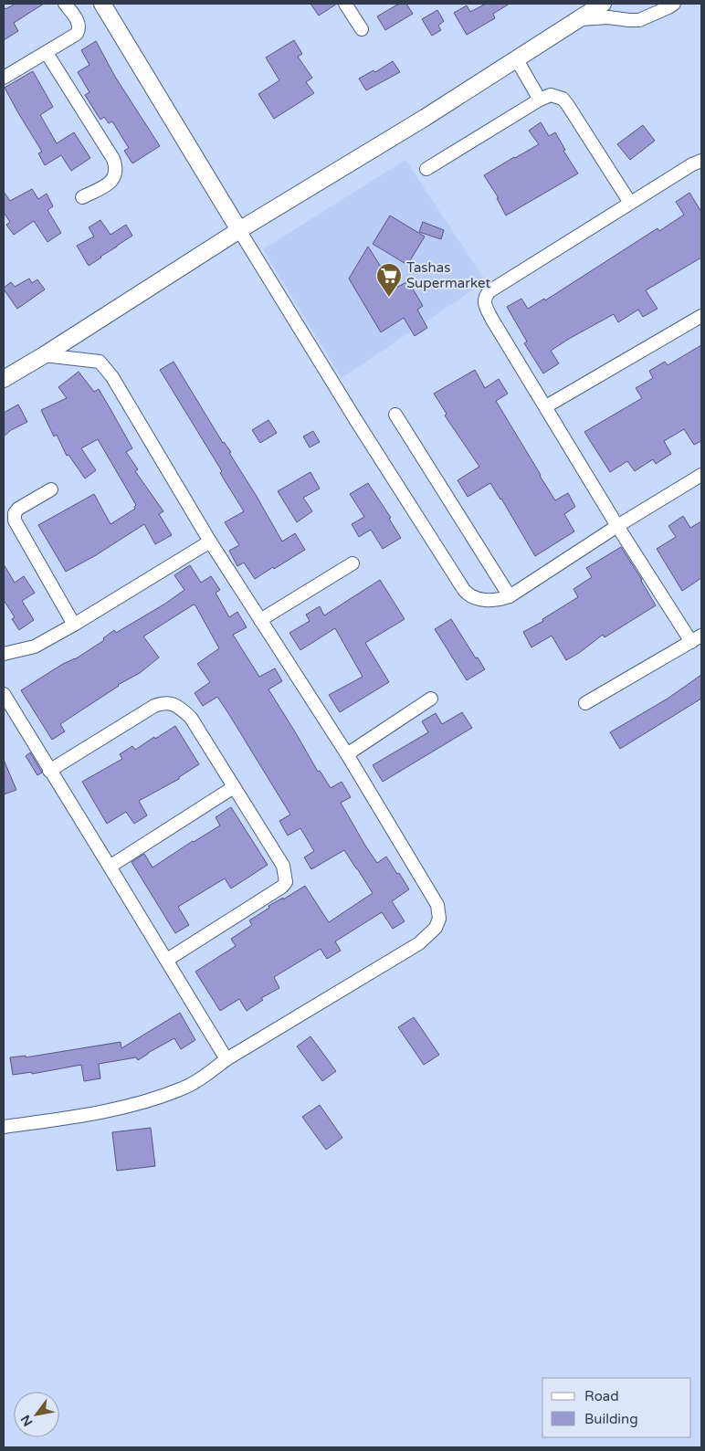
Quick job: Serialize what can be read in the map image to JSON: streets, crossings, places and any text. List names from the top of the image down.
{
  "places": {
    "supermarket": ["Tashas Supermarket"]
  },
  "legend": ["Road", "Building"],
  "north": "bottom left"
}
